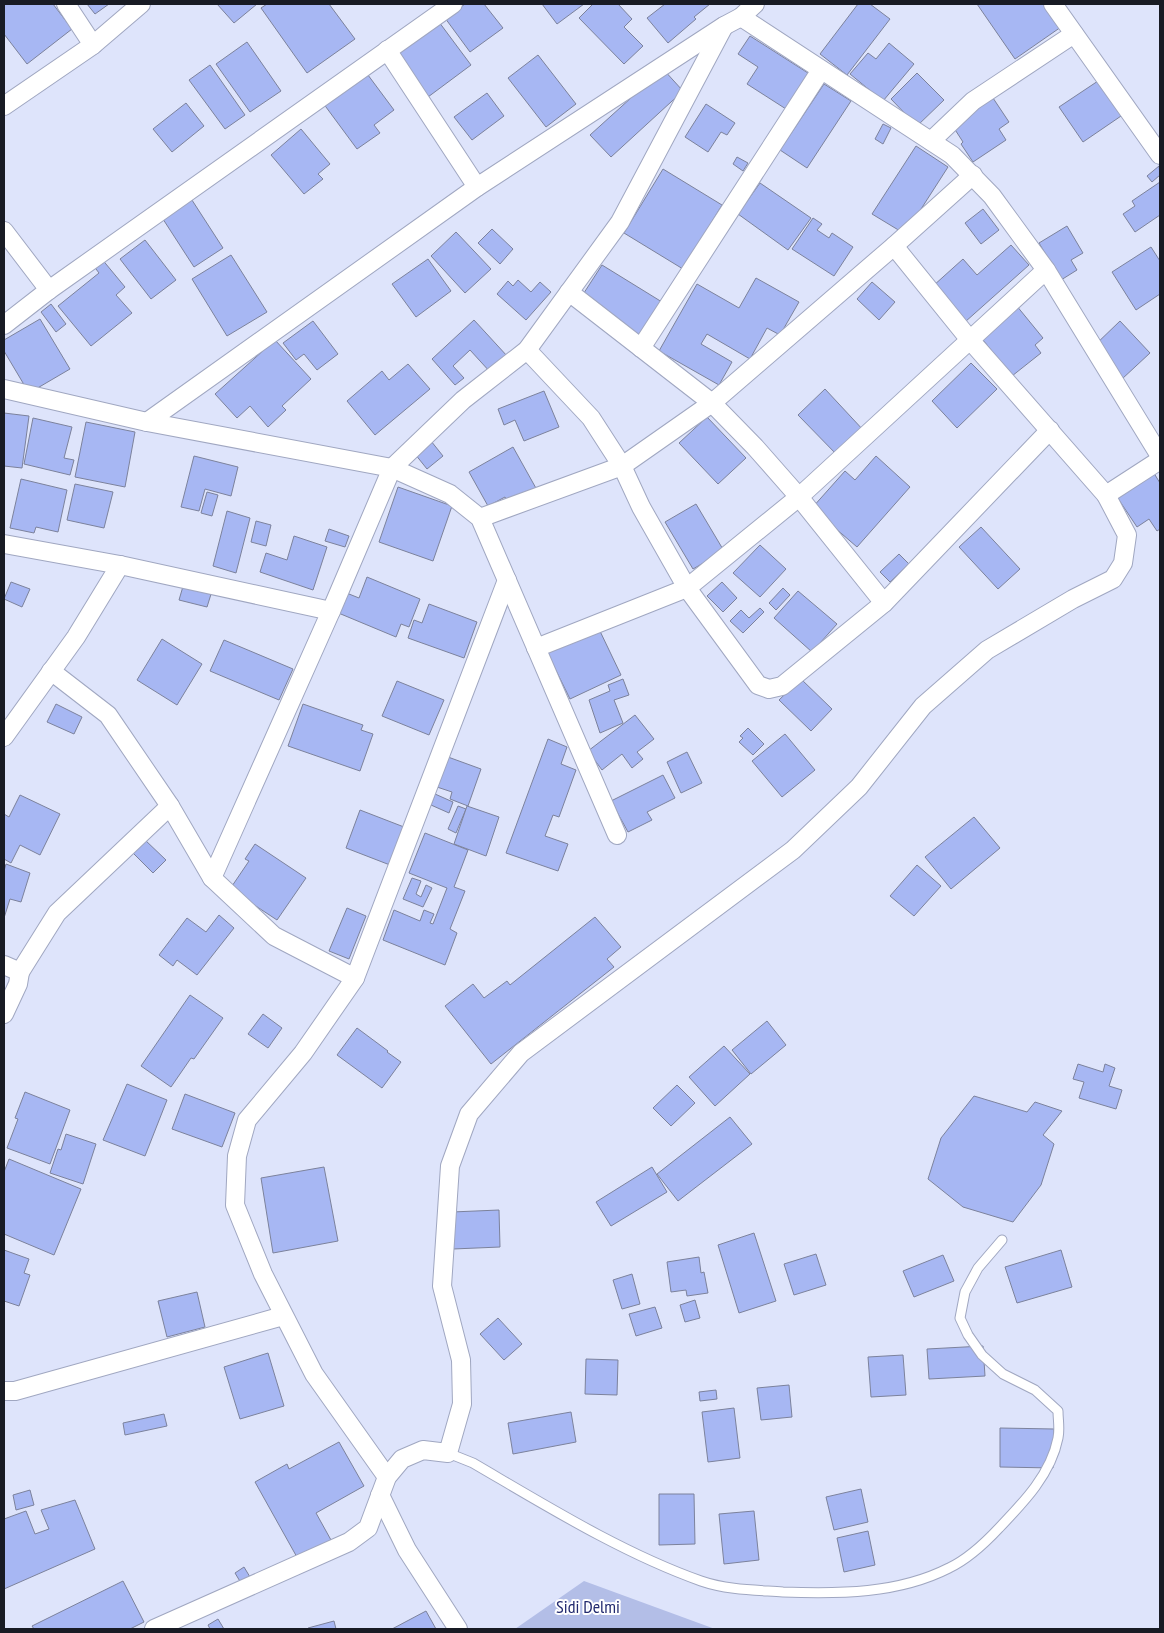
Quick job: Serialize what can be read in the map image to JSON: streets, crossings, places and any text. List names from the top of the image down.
{
  "parks": ["Sidi Delmi"]
}
